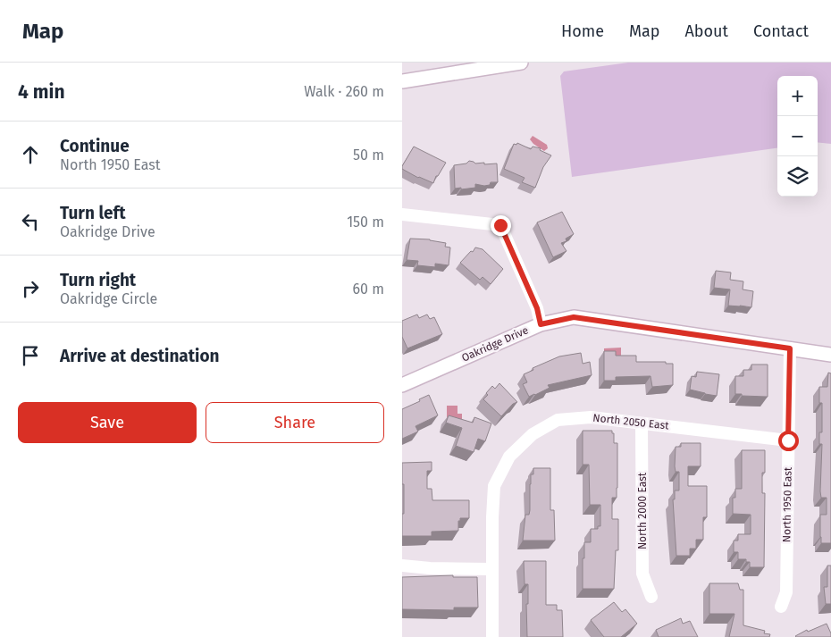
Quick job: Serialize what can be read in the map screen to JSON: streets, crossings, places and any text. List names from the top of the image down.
{
  "streets": {
    "street": [
      "Oakridge Drive",
      "North 2050 East",
      "North 1950 East",
      "North 2000 East"
    ]
  },
  "crossings": [
    ["Oakridge Drive", "North 1950 East"],
    ["North 2050 East", "North 1950 East"],
    ["North 2050 East", "North 2000 East"]
  ],
  "page": {
    "header": "Map",
    "nav": [
      "Home",
      "Map",
      "About",
      "Contact"
    ],
    "heading": ["4 min", "Walk · 260 m"],
    "map_buttons": ["+", "−"],
    "list": [
      ["Continue", "North 1950 East", "50 m"],
      ["Turn left", "Oakridge Drive", "150 m"],
      ["Turn right", "Oakridge Circle", "60 m"],
      "Arrive at destination"
    ],
    "buttons": ["Save", "Share"]
  }
}
